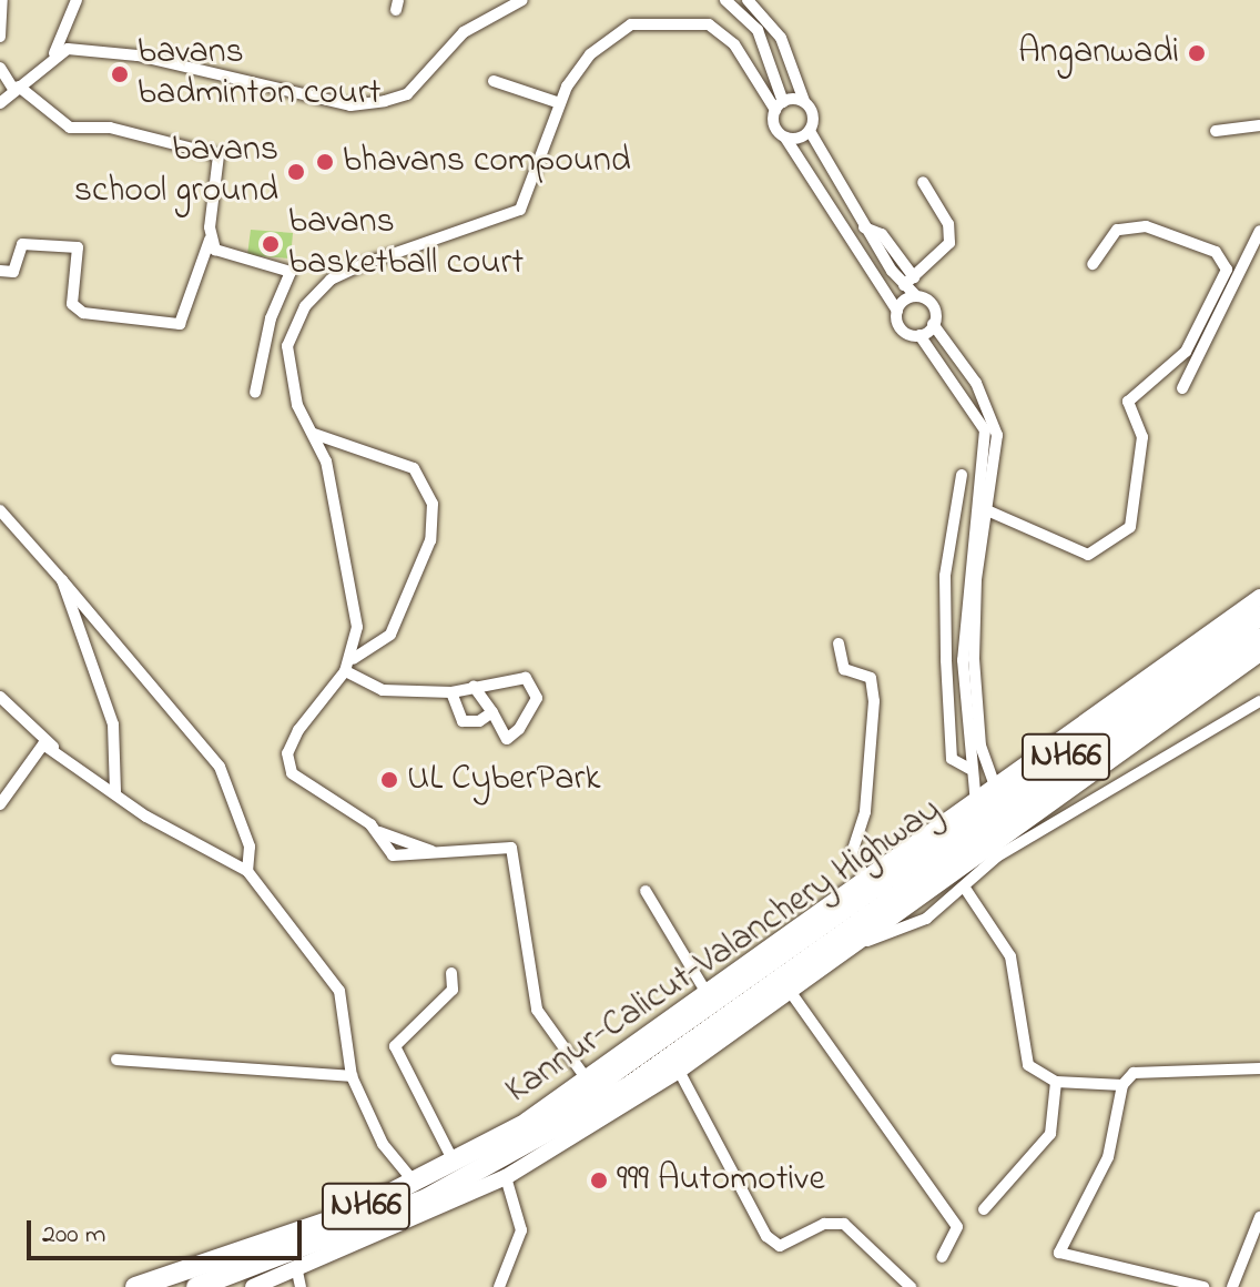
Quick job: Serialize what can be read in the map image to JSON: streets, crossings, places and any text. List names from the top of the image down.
{
  "streets": {
    "highway": ["NH66", "Kannur-Calicut-Valanchery Highway"]
  },
  "crossings": [
    ["NH66", "Kannur-Calicut-Valanchery Highway"]
  ],
  "places": [
    "Anganwadi",
    "bavans badminton court",
    "bhavans compound",
    "bavans school ground",
    "bavans basketball court",
    "UL CyberPark",
    "999 Automotive"
  ],
  "scale_bar": "200 m"
}
